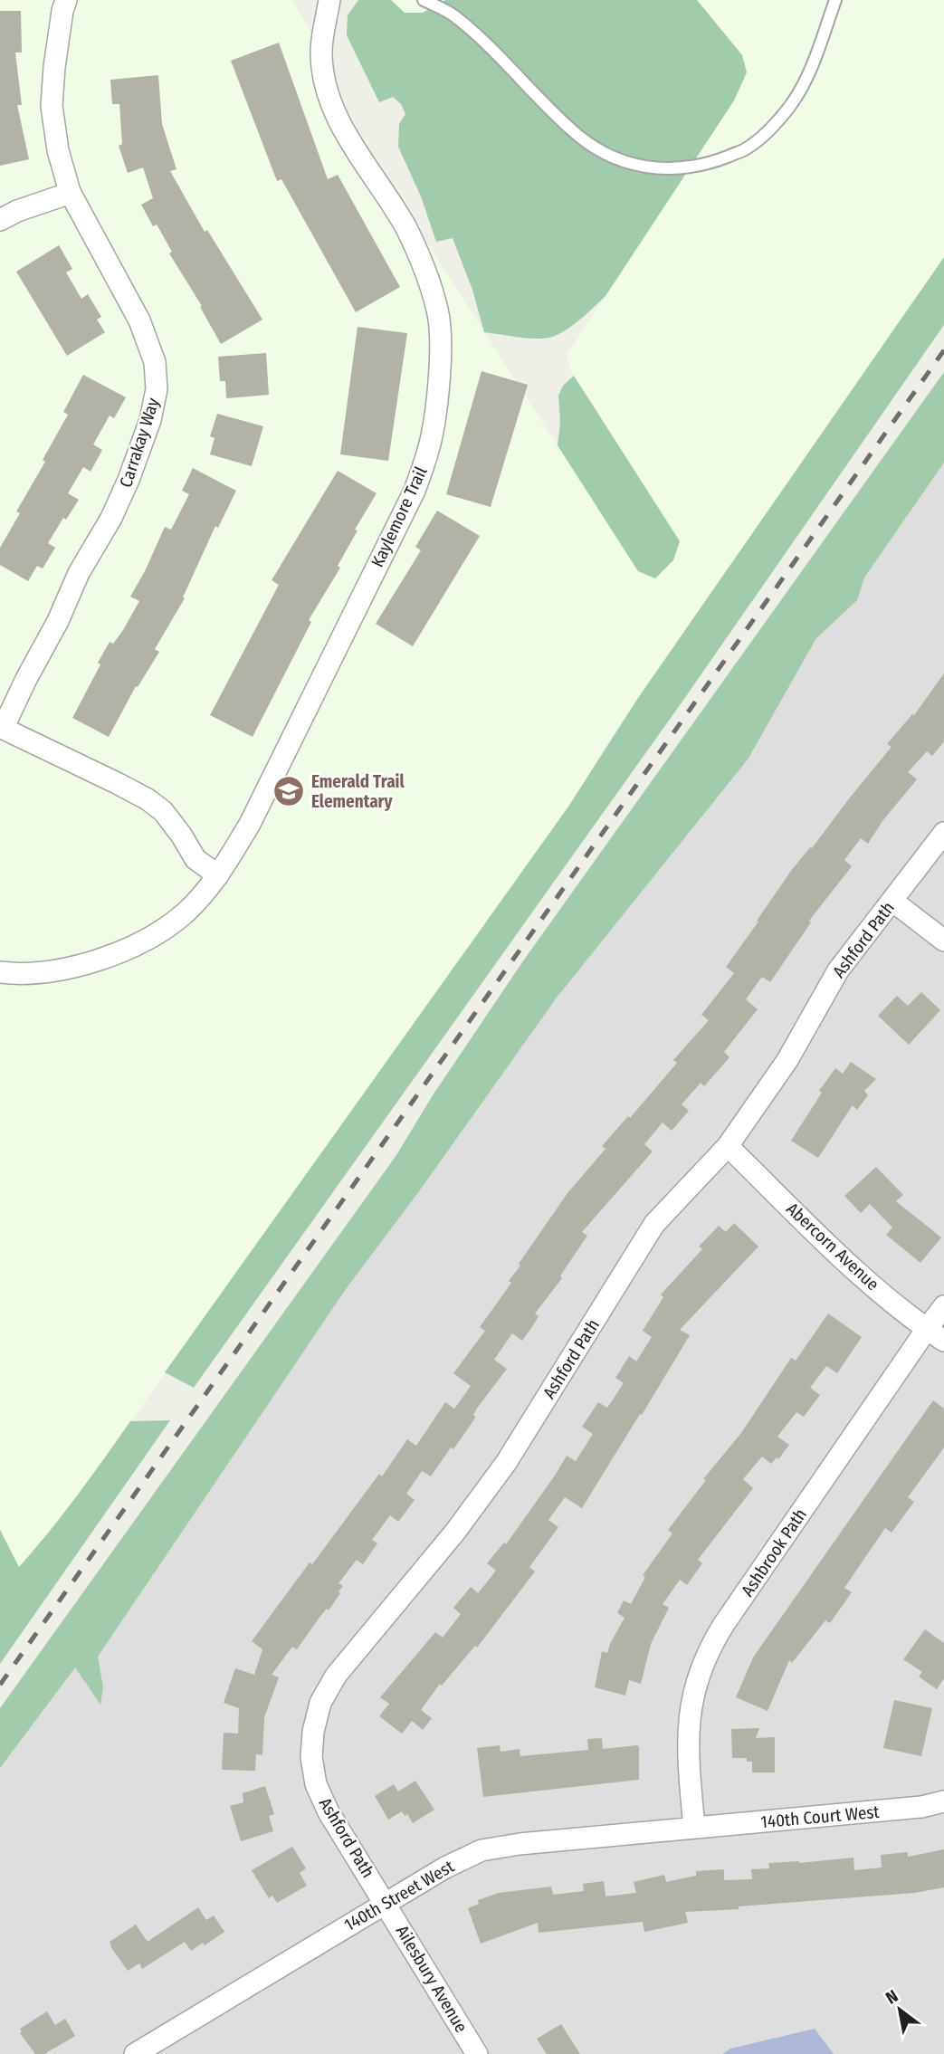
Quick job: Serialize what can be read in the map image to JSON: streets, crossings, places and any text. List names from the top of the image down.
{
  "streets": {
    "street": [
      "Carrakay Way",
      "Kaylemore Trail",
      "Ashford Path",
      "Abercorn Avenue",
      "Ashbrook Path",
      "140th Court West",
      "140th Street West",
      "Ailesbury Avenue"
    ]
  },
  "crossings": [
    ["Ashford Path", "Abercorn Avenue"],
    ["Ashford Path", "140th Street West"],
    ["Ashford Path", "Ailesbury Avenue"],
    ["Abercorn Avenue", "Ashbrook Path"],
    ["Ashbrook Path", "140th Court West"],
    ["Ashbrook Path", "140th Street West"],
    ["140th Court West", "140th Street West"],
    ["140th Street West", "Ailesbury Avenue"]
  ],
  "places": {
    "school or university": ["Emerald Trail Elementary"]
  },
  "north": "top left"
}
